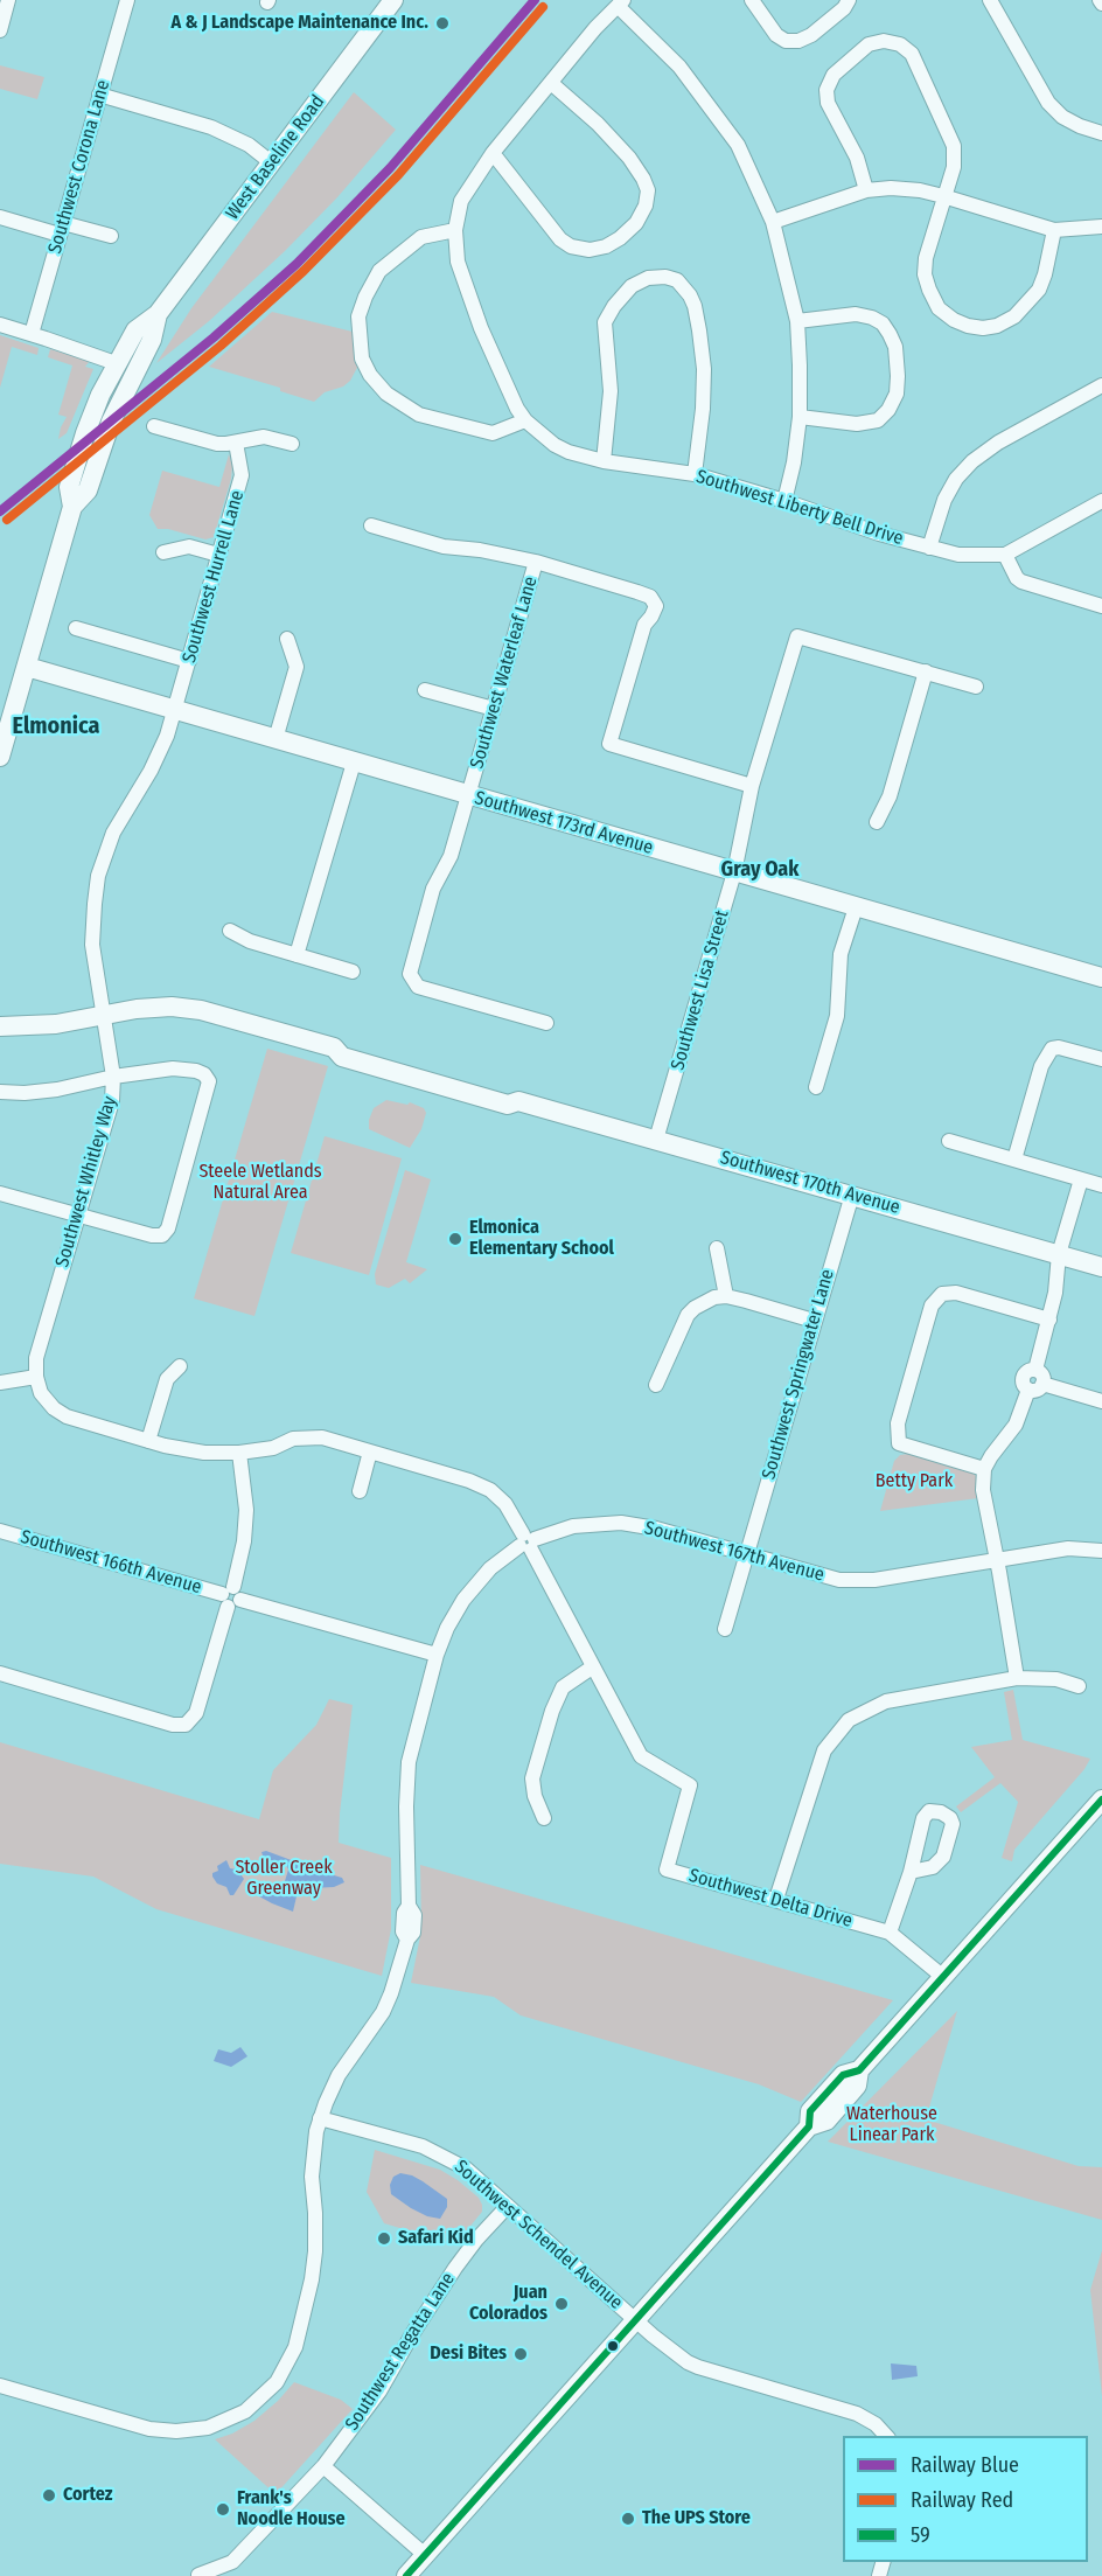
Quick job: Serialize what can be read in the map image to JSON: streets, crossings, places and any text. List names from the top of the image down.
{
  "streets": {
    "main road": ["West Baseline Road", "Southwest 173rd Avenue", "Southwest 170th Avenue"],
    "street": [
      "Southwest Corona Lane",
      "Southwest Liberty Bell Drive",
      "Southwest Hurrell Lane",
      "Southwest Waterleaf Lane",
      "Southwest Lisa Street",
      "Southwest Whitley Way",
      "Southwest Springwater Lane",
      "Southwest 167th Avenue",
      "Southwest 166th Avenue",
      "Southwest Delta Drive",
      "Southwest Schendel Avenue",
      "Southwest Regatta Lane"
    ]
  },
  "crossings": [
    ["West Baseline Road", "Southwest 173rd Avenue"],
    ["Southwest Hurrell Lane", "Southwest 173rd Avenue"],
    ["Southwest Hurrell Lane", "Southwest Whitley Way"],
    ["Southwest Waterleaf Lane", "Southwest 173rd Avenue"],
    ["Southwest 173rd Avenue", "Southwest Lisa Street"],
    ["Southwest 173rd Avenue", "Southwest Whitley Way"],
    ["Southwest Lisa Street", "Southwest 170th Avenue"],
    ["Southwest Whitley Way", "Southwest 170th Avenue"],
    ["Southwest 170th Avenue", "Southwest Springwater Lane"],
    ["Southwest Springwater Lane", "Southwest 167th Avenue"],
    ["Southwest 167th Avenue", "Southwest Delta Drive"],
    ["Southwest Schendel Avenue", "Southwest Regatta Lane"]
  ],
  "districts": ["Elmonica", "Gray Oak"],
  "parks": [
    "Steele Wetlands Natural Area",
    "Betty Park",
    "Stoller Creek Greenway",
    "Waterhouse Linear Park"
  ],
  "places": [
    "A & J Landscape Maintenance Inc.",
    "Elmonica Elementary School",
    "Safari Kid",
    "Juan Colorados",
    "Desi Bites",
    "Cortez",
    "Frank's Noodle House",
    "The UPS Store"
  ],
  "lines": ["rail line Blue", "rail line Red", "transit line 59"],
  "legend": ["Railway Blue", "Railway Red", "59"]
}
